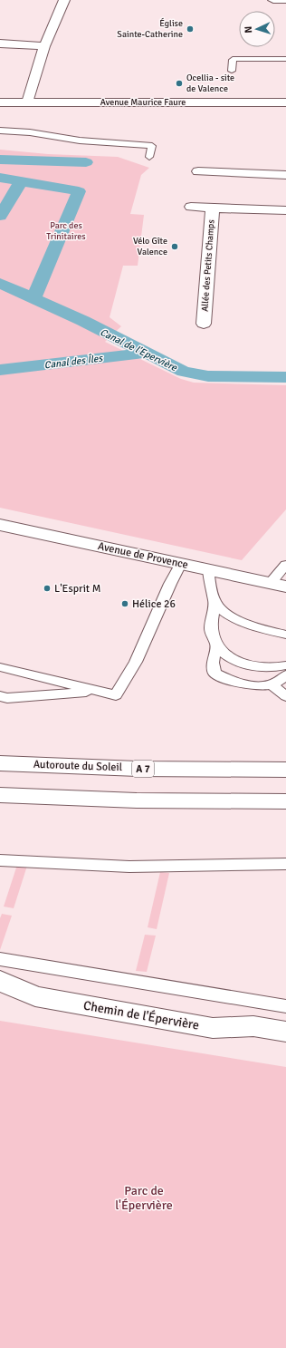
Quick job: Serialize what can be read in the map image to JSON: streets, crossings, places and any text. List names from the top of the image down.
{
  "streets": {
    "main road": [
      "Avenue Maurice Faure",
      "Allée des Petits Champs",
      "Avenue de Provence",
      "Autoroute du Soleil",
      "A 7",
      "Chemin de l'Épervière"
    ]
  },
  "water": ["Canal de l'Epervière", "Canal des Îles"],
  "parks": ["Parc des Trinitaires", "Parc de l'Épervière"],
  "places": [
    "Église Sainte-Catherine",
    "Ocellia - site de Valence",
    "Vélo Gîte Valence",
    "L'Esprit M",
    "Hélice 26"
  ],
  "north": "left"
}
